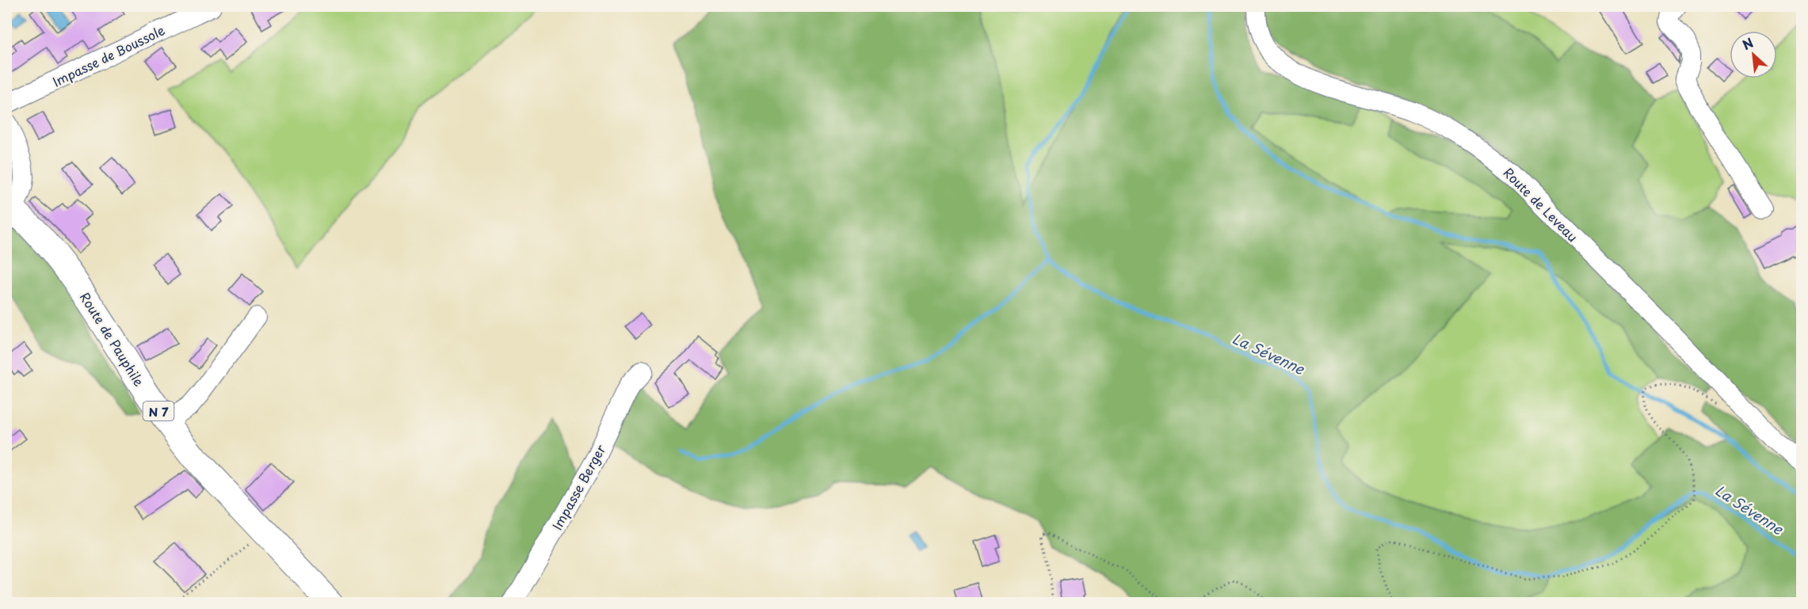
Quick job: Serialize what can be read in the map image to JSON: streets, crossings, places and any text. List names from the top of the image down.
{
  "streets": {
    "main road": ["Route de Pauphile", "N 7"],
    "street": ["Impasse de Boussole", "Route de Leveau", "Impasse Berger"]
  },
  "water": ["La Sévenne"],
  "north": "top left"
}
